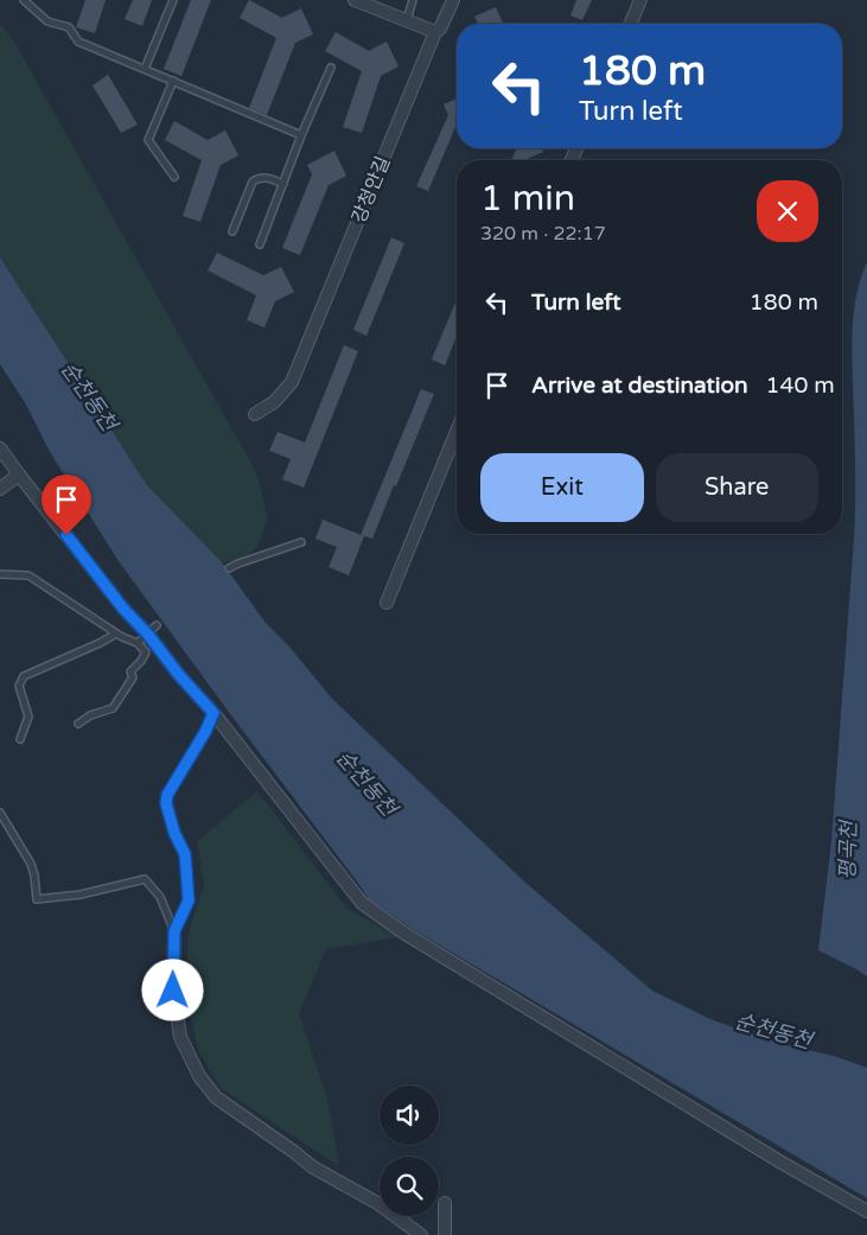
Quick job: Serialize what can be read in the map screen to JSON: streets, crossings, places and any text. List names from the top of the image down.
{
  "streets": {
    "street": ["강청안길"]
  },
  "water": ["순천동천", "평곡천"],
  "page": {
    "turn": ["180 m", "Turn left"],
    "heading": ["1 min", "320 m · 22:17"],
    "list": [
      {
        "name": "Turn left",
        "value": "180 m"
      },
      {
        "name": "Arrive at destination",
        "value": "140 m"
      }
    ],
    "buttons": ["Exit", "Share"]
  }
}
